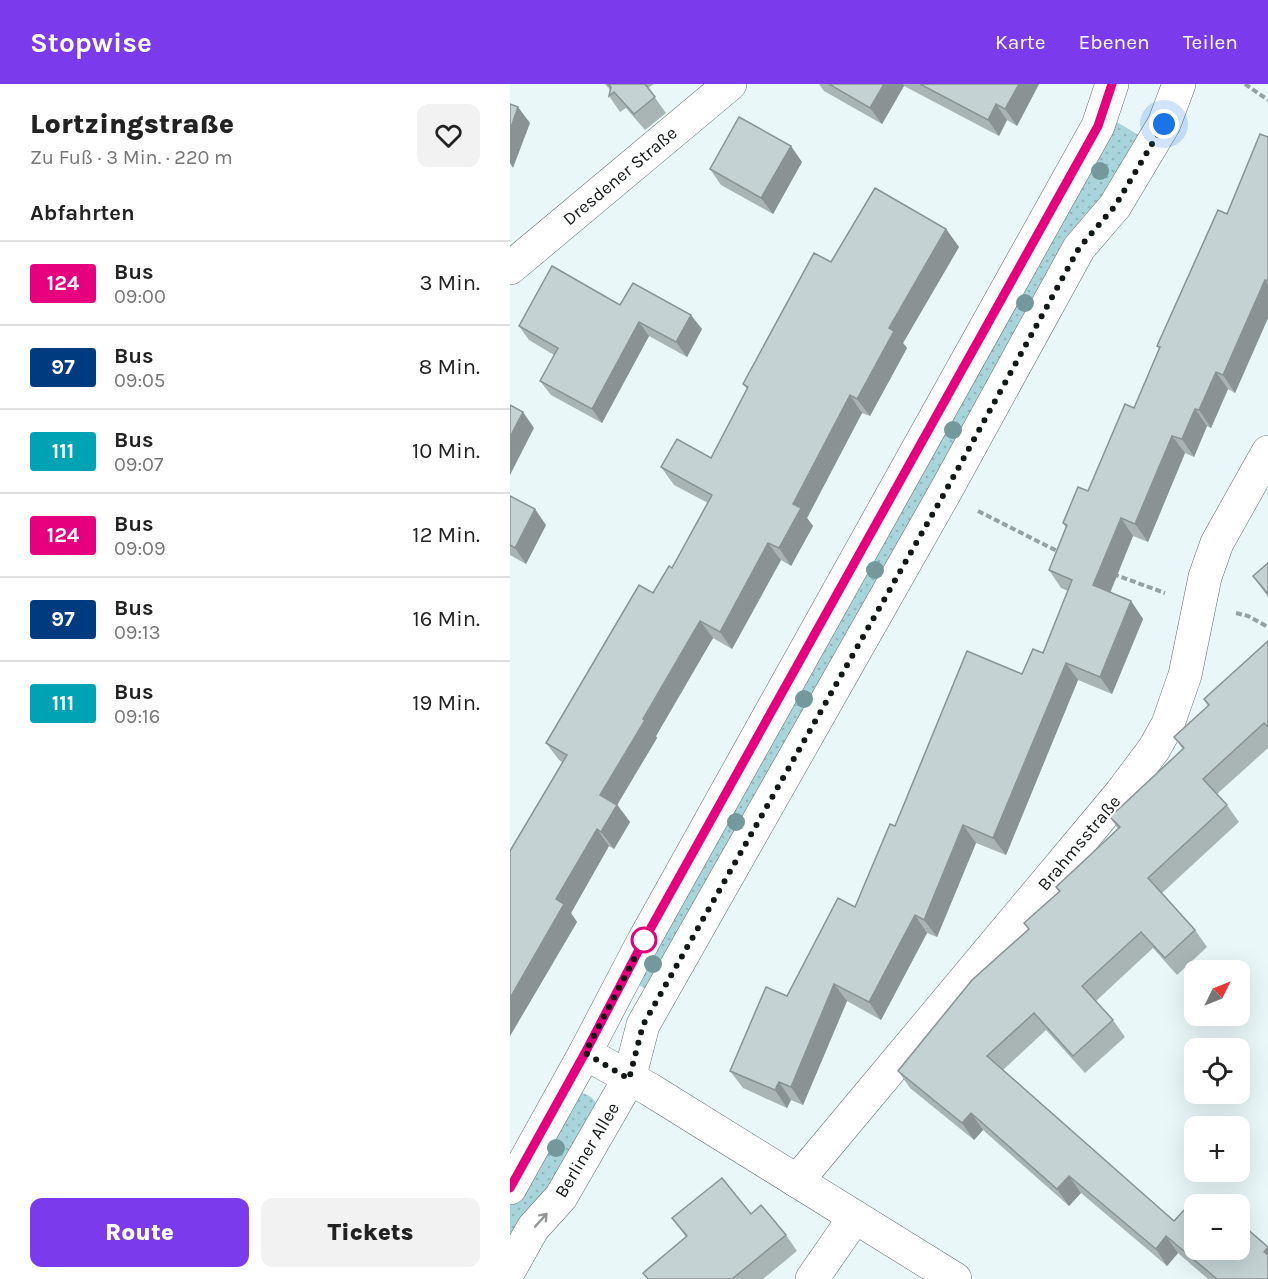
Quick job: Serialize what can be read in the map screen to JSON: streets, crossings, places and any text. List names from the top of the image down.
{
  "streets": {
    "street": ["Dresdener Straße", "Brahmsstraße", "Berliner Allee"]
  },
  "lines": ["bus line 124"],
  "north": "top right",
  "page": {
    "header": "Stopwise",
    "nav": ["Karte", "Ebenen", "Teilen"],
    "heading": [
      ["Lortzingstraße", "Zu Fuß · 3 Min. · 220 m"],
      "Abfahrten"
    ],
    "list": [
      {
        "mark": "124",
        "name": "Bus",
        "note": "09:00",
        "value": "3 Min."
      },
      {
        "mark": "97",
        "name": "Bus",
        "note": "09:05",
        "value": "8 Min."
      },
      {
        "mark": "111",
        "name": "Bus",
        "note": "09:07",
        "value": "10 Min."
      },
      {
        "mark": "124",
        "name": "Bus",
        "note": "09:09",
        "value": "12 Min."
      },
      {
        "mark": "97",
        "name": "Bus",
        "note": "09:13",
        "value": "16 Min."
      },
      {
        "mark": "111",
        "name": "Bus",
        "note": "09:16",
        "value": "19 Min."
      }
    ],
    "map_buttons": ["+", "−"],
    "buttons": ["Route", "Tickets"]
  }
}
